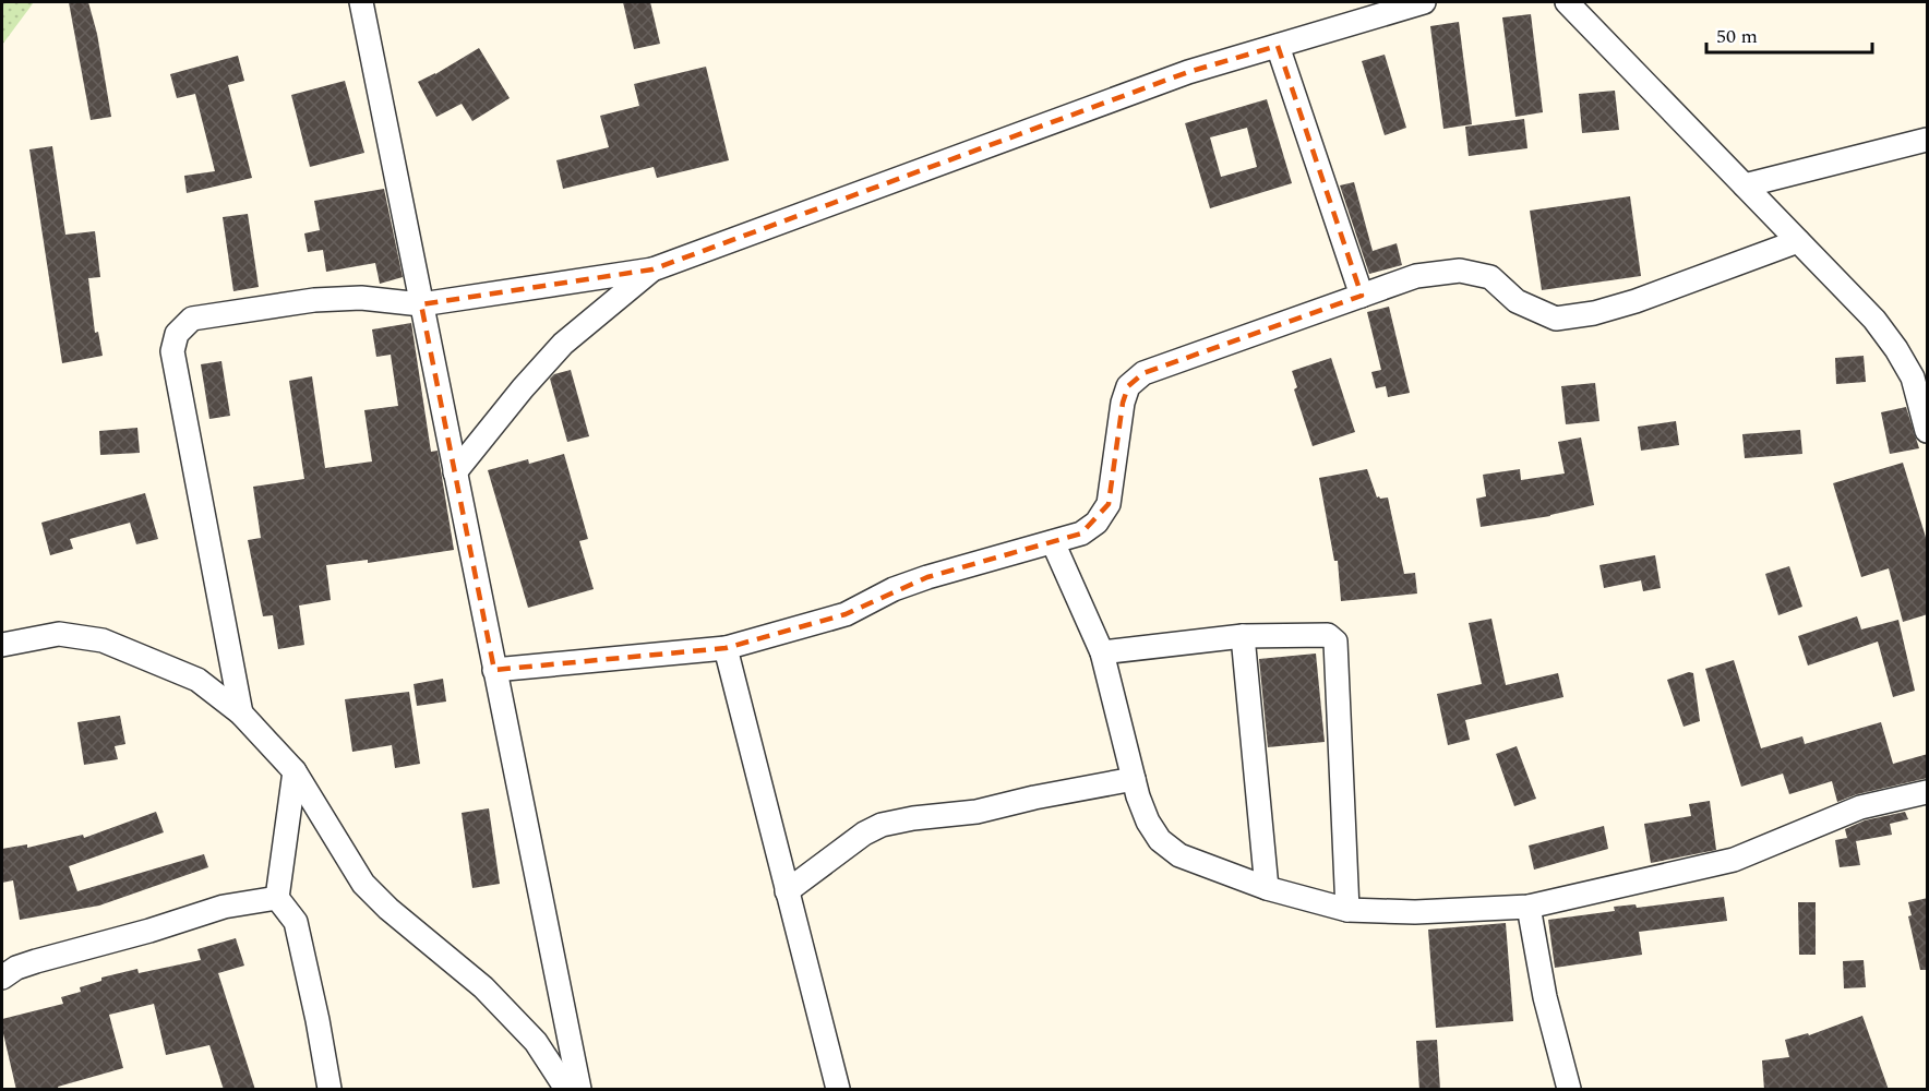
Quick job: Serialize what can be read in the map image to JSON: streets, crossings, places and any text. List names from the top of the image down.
{
  "scale_bar": "50 m"
}
